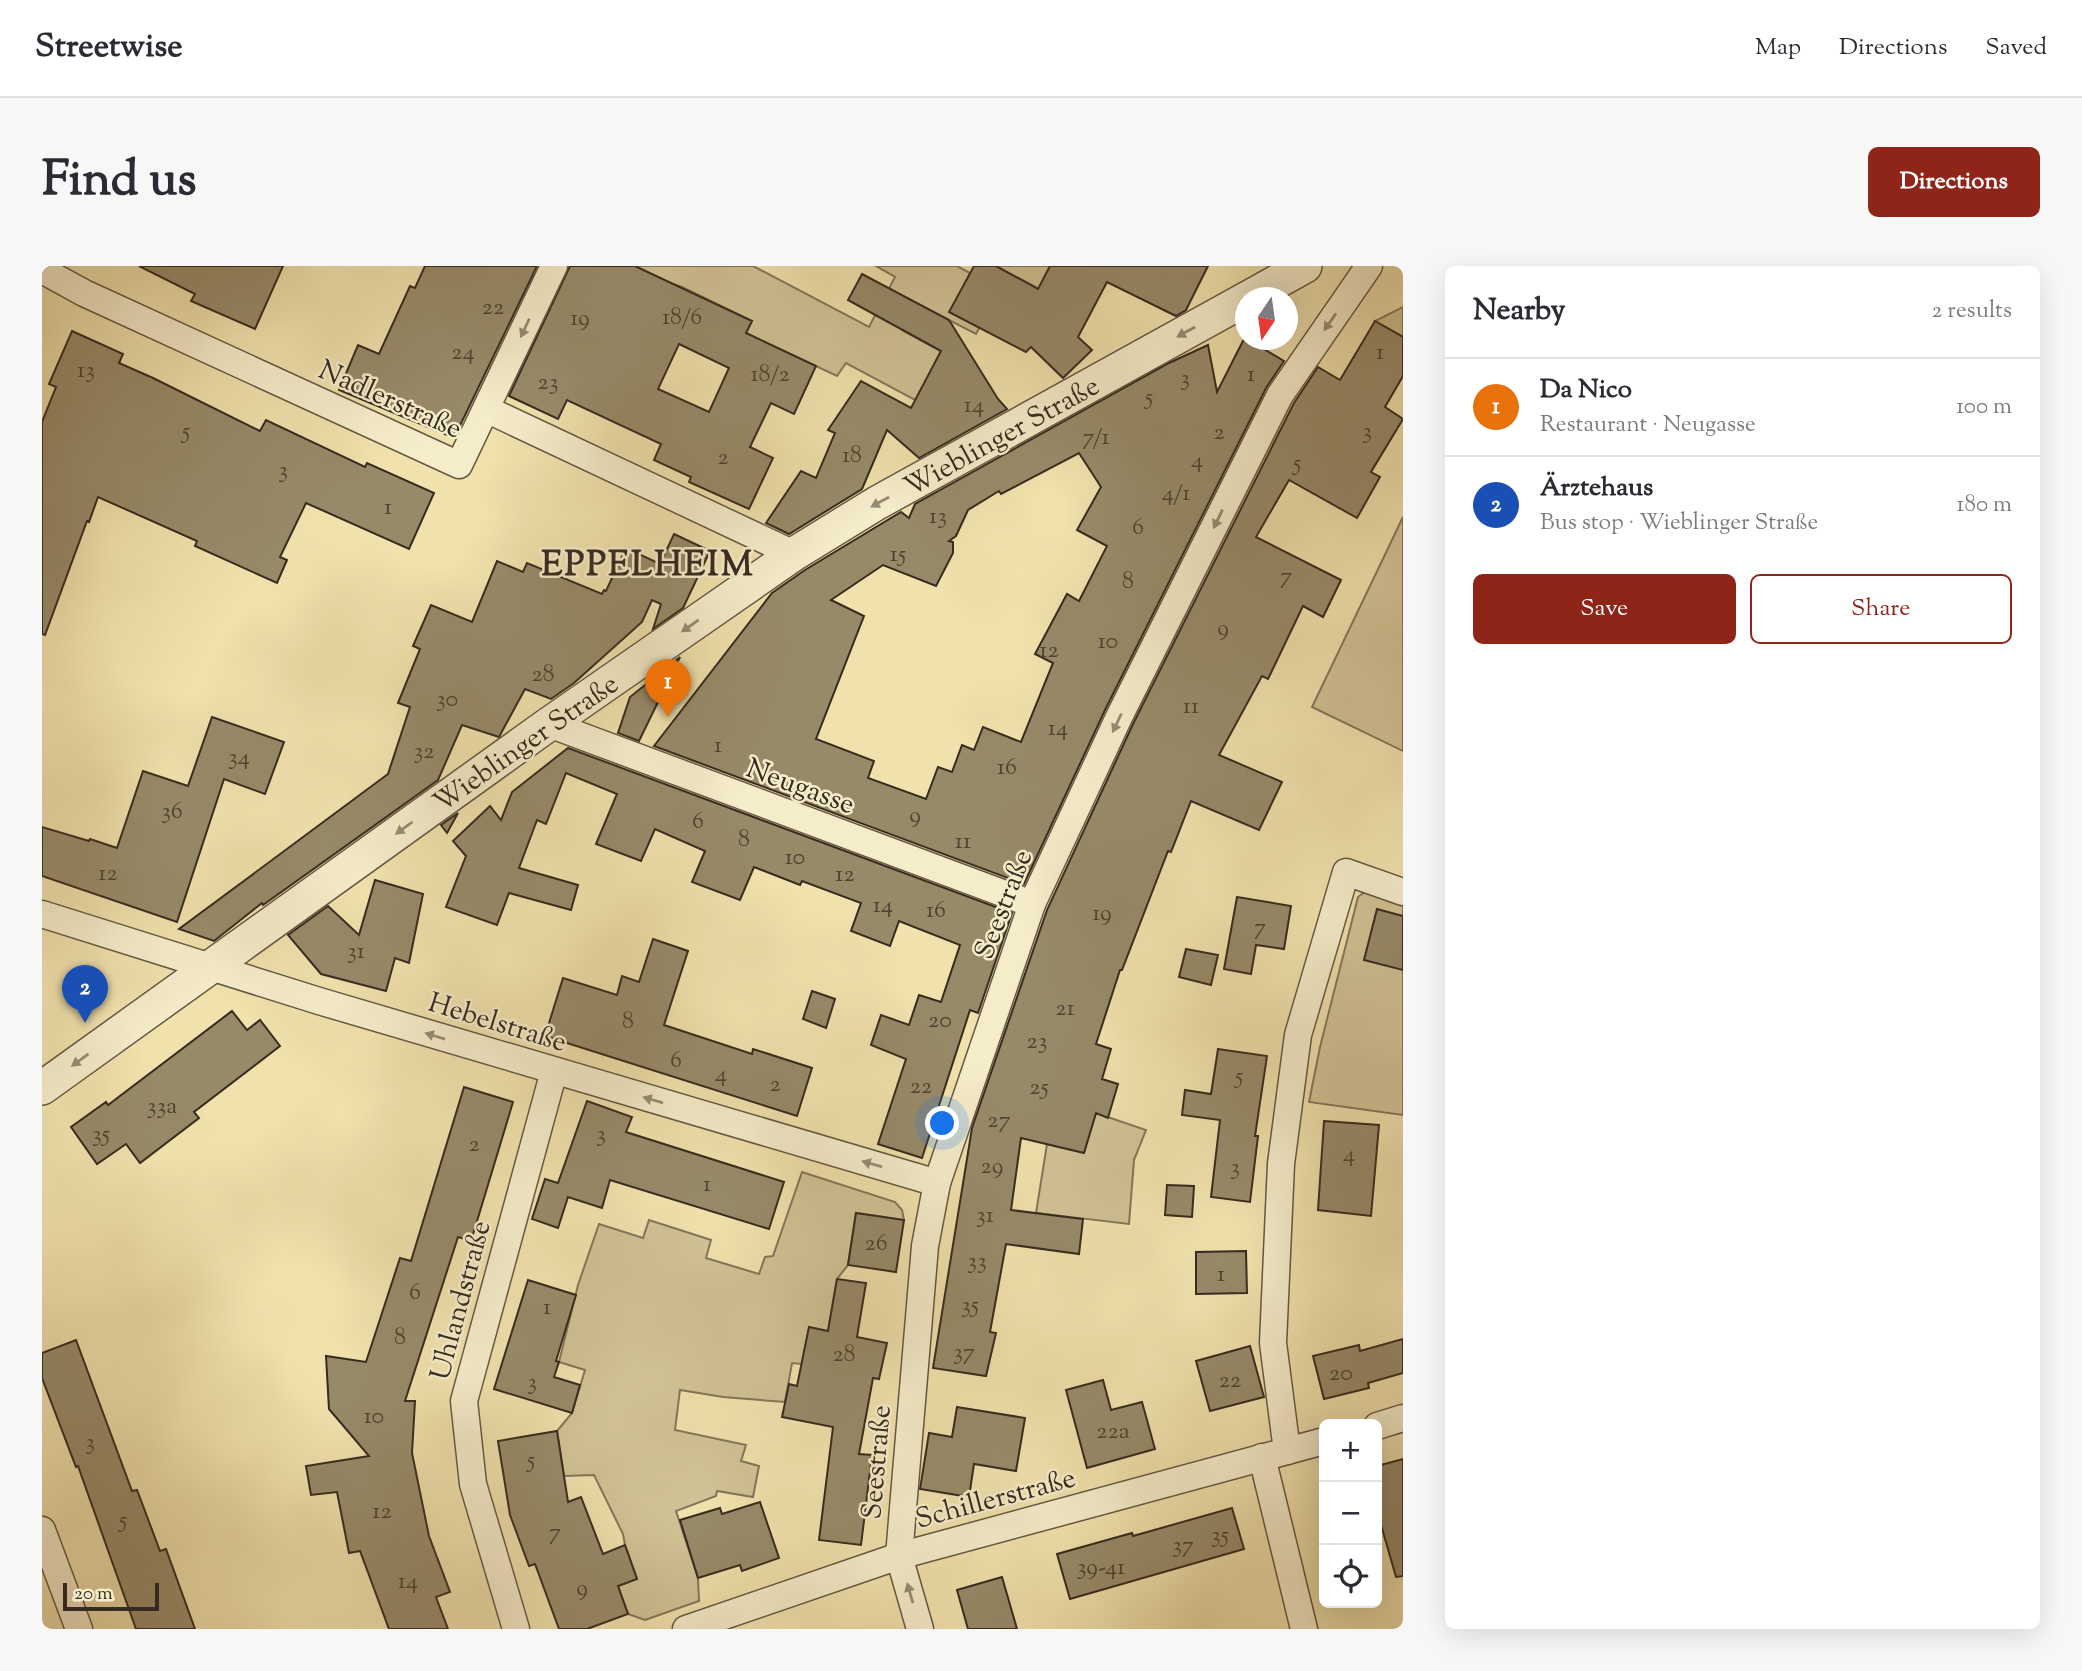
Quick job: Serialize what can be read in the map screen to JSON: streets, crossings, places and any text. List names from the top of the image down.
{
  "streets": {
    "street": [
      "Nadlerstraße",
      "Wieblinger Straße",
      "Neugasse",
      "Seestraße",
      "Hebelstraße",
      "Uhlandstraße",
      "Schillerstraße"
    ]
  },
  "crossings": [
    ["Nadlerstraße", "Wieblinger Straße"],
    ["Wieblinger Straße", "Neugasse"],
    ["Wieblinger Straße", "Hebelstraße"],
    ["Neugasse", "Seestraße"],
    ["Seestraße", "Hebelstraße"],
    ["Seestraße", "Schillerstraße"],
    ["Hebelstraße", "Uhlandstraße"]
  ],
  "one_way": ["Wieblinger Straße", "Seestraße", "Hebelstraße"],
  "districts": ["EPPELHEIM"],
  "house_numbers": [
    "22",
    "18/6",
    "19",
    "24",
    "1",
    "13",
    "18/2",
    "1",
    "3",
    "23",
    "5",
    "14",
    "5",
    "3",
    "2",
    "7/1",
    "18",
    "2",
    "4",
    "5",
    "3",
    "4/1",
    "1",
    "13",
    "6",
    "15",
    "7",
    "8",
    "9",
    "10",
    "12",
    "28",
    "30",
    "11",
    "14",
    "1",
    "32",
    "34",
    "16",
    "36",
    "9",
    "6",
    "8",
    "11",
    "10",
    "12",
    "12",
    "14",
    "16",
    "19",
    "7",
    "31",
    "21",
    "20",
    "8",
    "23",
    "6",
    "4",
    "5",
    "2",
    "22",
    "25",
    "33a",
    "27",
    "35",
    "3",
    "2",
    "4",
    "29",
    "3",
    "1",
    "31",
    "26",
    "33",
    "1",
    "6",
    "35",
    "1",
    "8",
    "37",
    "28",
    "20",
    "22",
    "3",
    "10",
    "22a",
    "3",
    "5",
    "12",
    "5",
    "7",
    "35",
    "37",
    "39-41",
    "14",
    "9"
  ],
  "scale_bar": "20 m",
  "north": "bottom",
  "page": {
    "header": "Streetwise",
    "nav": ["Map", "Directions", "Saved"],
    "title": "Find us",
    "buttons": [
      "Directions",
      ["Save", "Share"]
    ],
    "heading": ["Nearby", "2 results"],
    "list": [
      {
        "mark": "1",
        "name": "Da Nico",
        "note": "Restaurant · Neugasse",
        "value": "100 m"
      },
      {
        "mark": "2",
        "name": "Ärztehaus",
        "note": "Bus stop · Wieblinger Straße",
        "value": "180 m"
      }
    ],
    "pins": ["1", "2"],
    "map_buttons": ["+", "−"],
    "scale": "20 m"
  }
}
